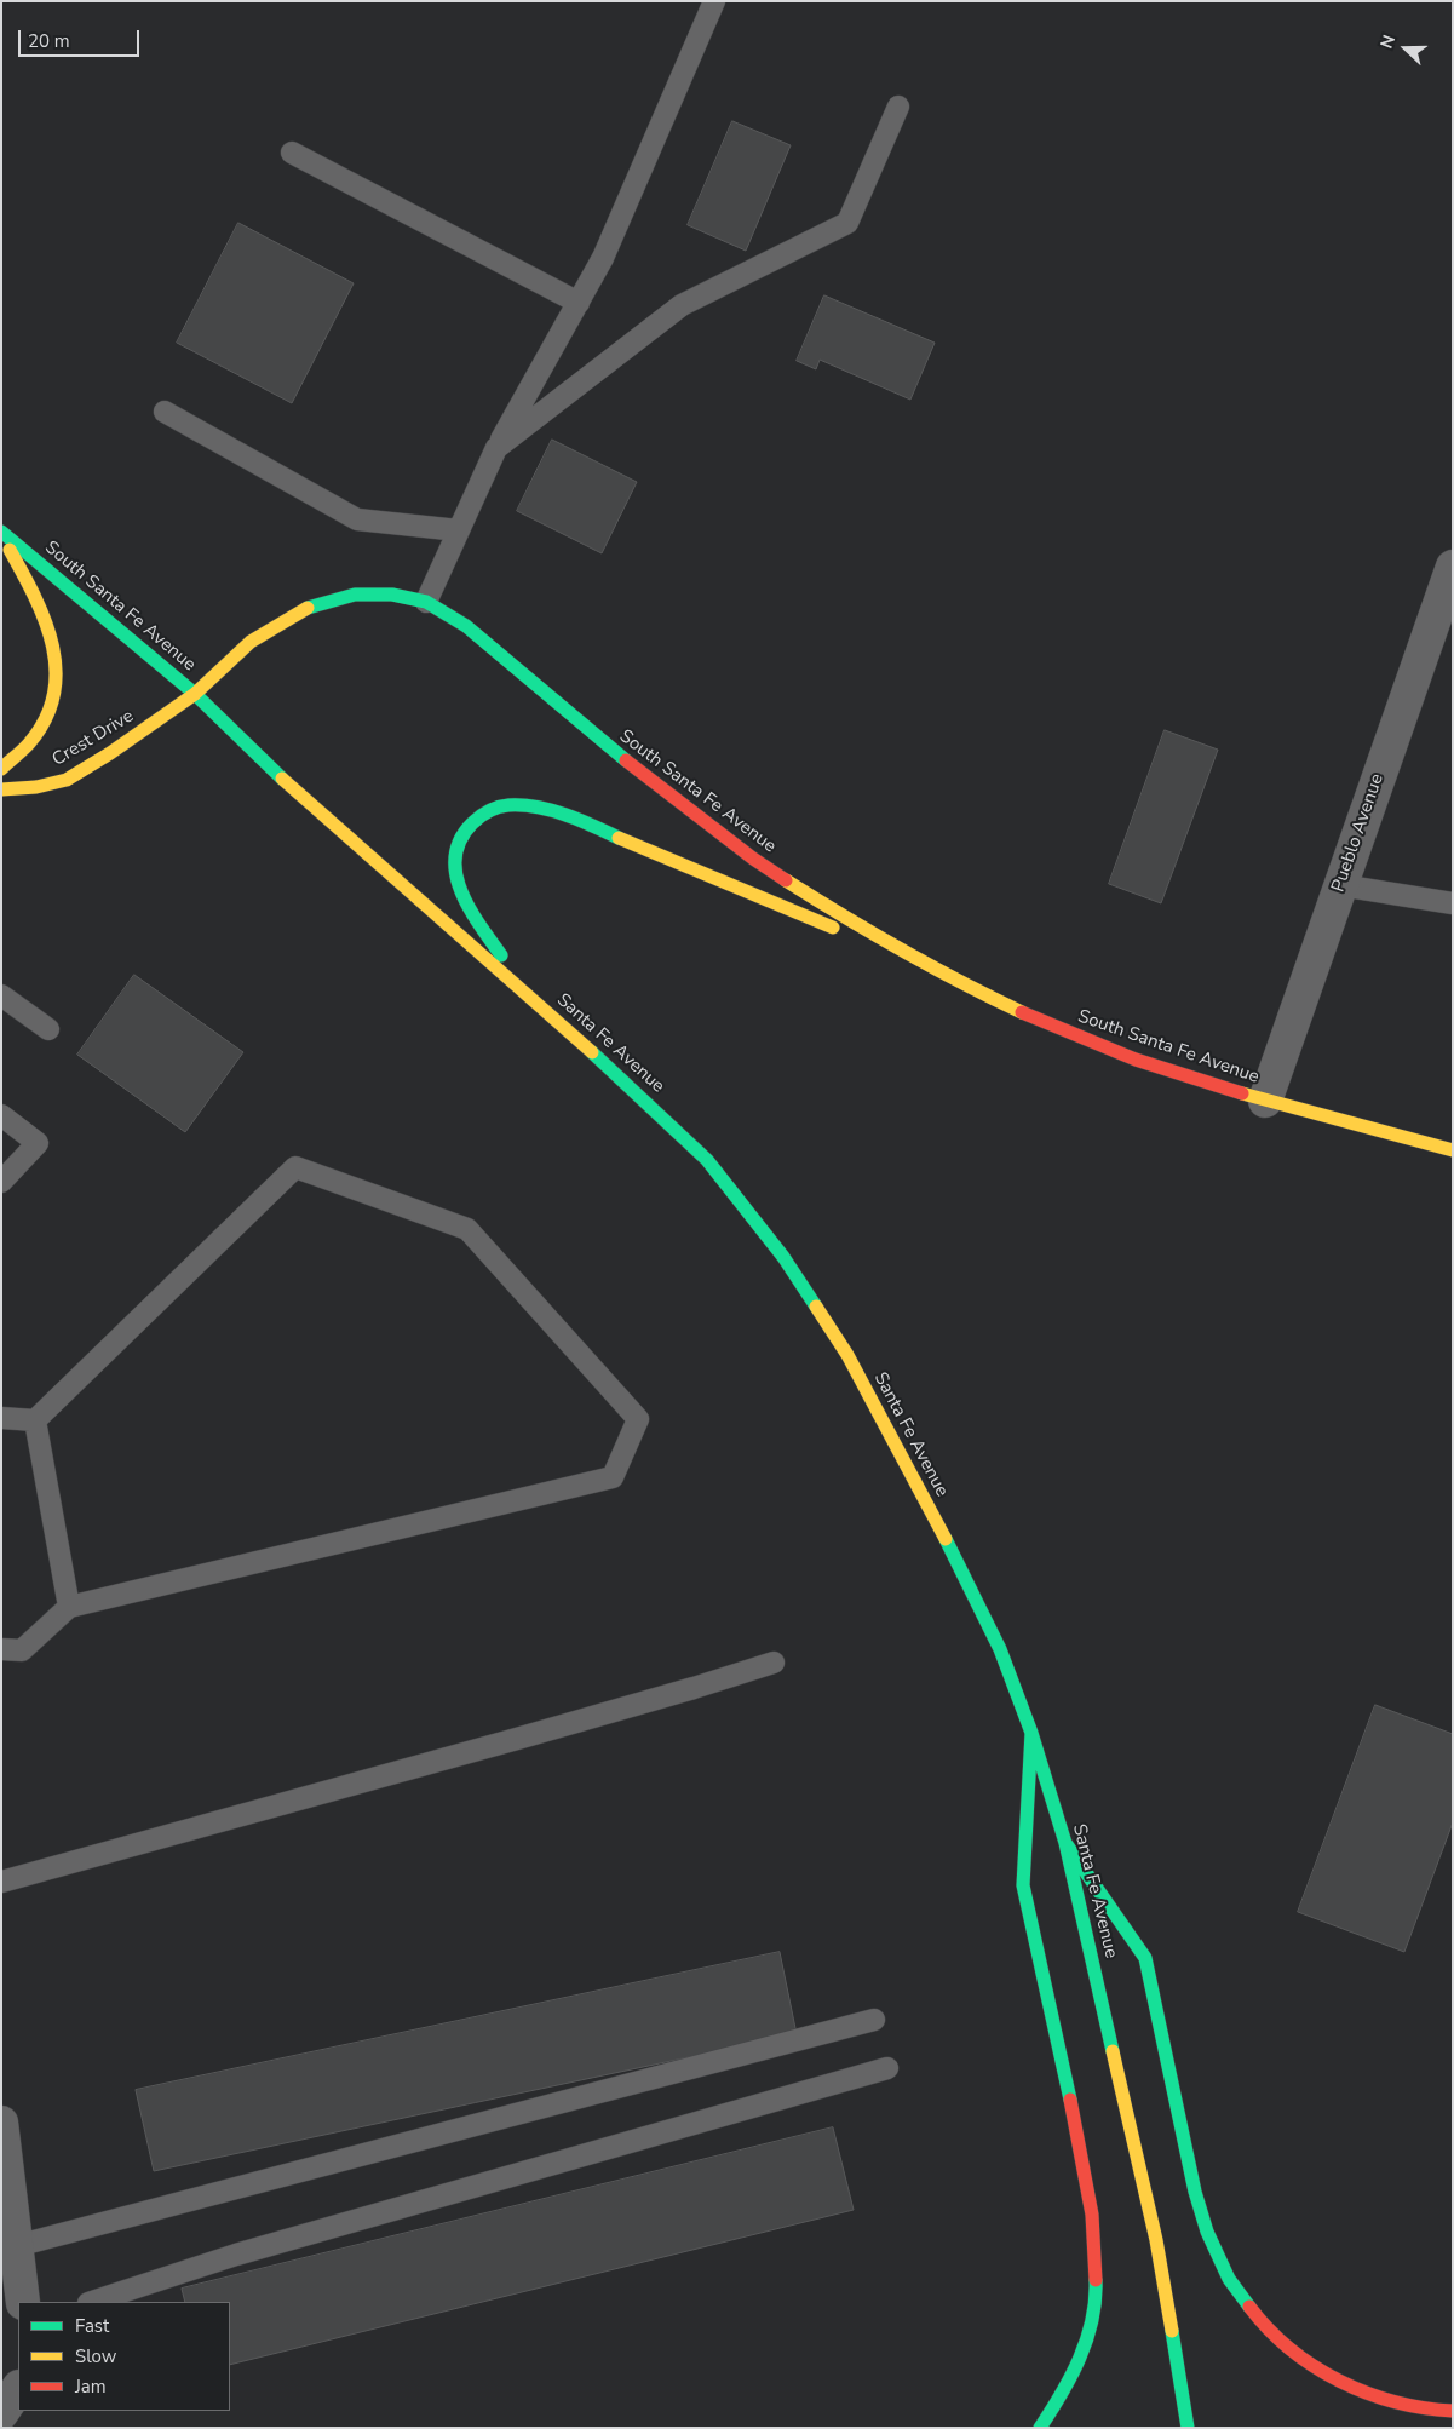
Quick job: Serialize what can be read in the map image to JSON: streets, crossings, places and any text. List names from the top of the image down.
{
  "streets": {
    "main road": ["South Santa Fe Avenue", "Crest Drive", "Santa Fe Avenue"],
    "street": ["Pueblo Avenue"]
  },
  "crossings": [
    ["South Santa Fe Avenue", "Crest Drive"],
    ["South Santa Fe Avenue", "Pueblo Avenue"],
    ["South Santa Fe Avenue", "Santa Fe Avenue"],
    ["Crest Drive", "Santa Fe Avenue"]
  ],
  "legend": ["Fast", "Slow", "Jam"],
  "scale_bar": "20 m",
  "north": "left"
}
